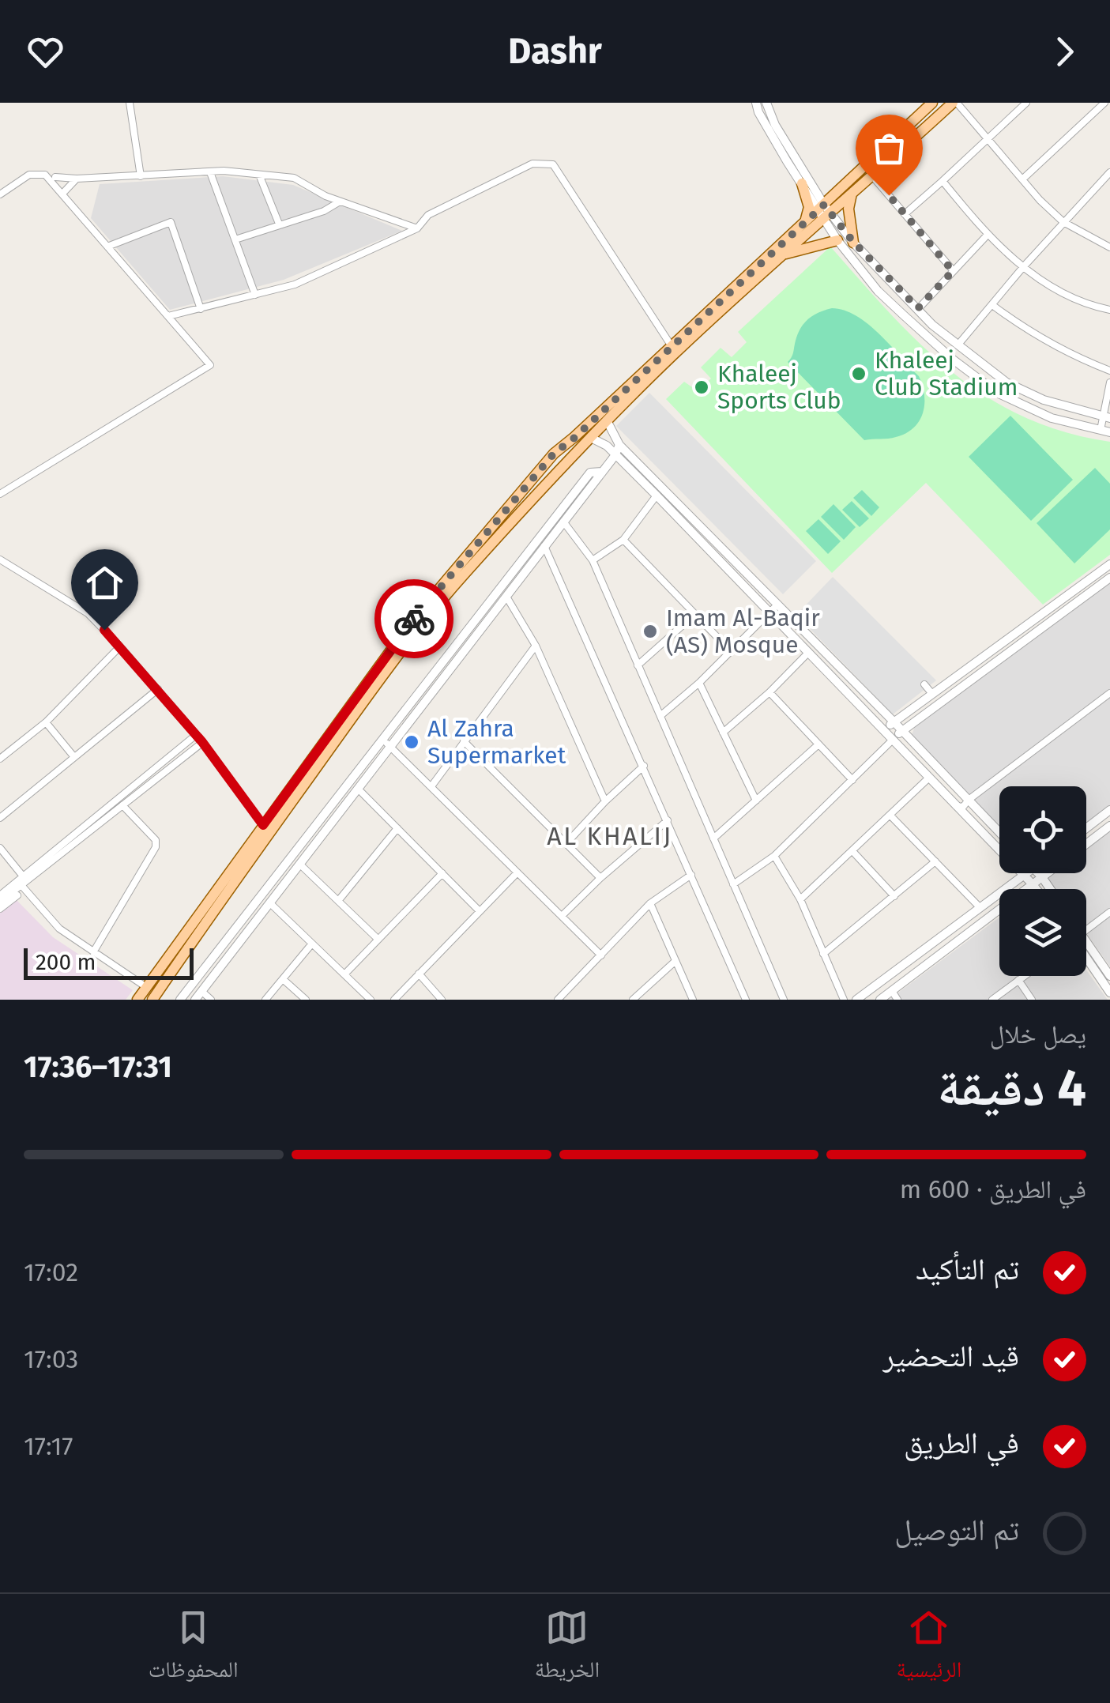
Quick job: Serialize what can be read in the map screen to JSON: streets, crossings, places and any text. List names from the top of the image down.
{
  "districts": ["AL KHALIJ"],
  "places": [
    "Khaleej Club Stadium",
    "Khaleej Sports Club",
    "Imam Al-Baqir (AS) Mosque",
    "Al Zahra Supermarket"
  ],
  "scale_bar": "200 m",
  "page": {
    "header": "Dashr",
    "scale": "200 m",
    "heading": ["4 دقيقة", "يصل خلال", "17:31–17:36"],
    "bar": "في الطريق · 600 m",
    "list": [
      ["تم التأكيد", "17:02"],
      ["قيد التحضير", "17:03"],
      ["في الطريق", "17:17"],
      "تم التوصيل"
    ],
    "tabs": ["الرئيسية", "الخريطة", "المحفوظات"]
  }
}
